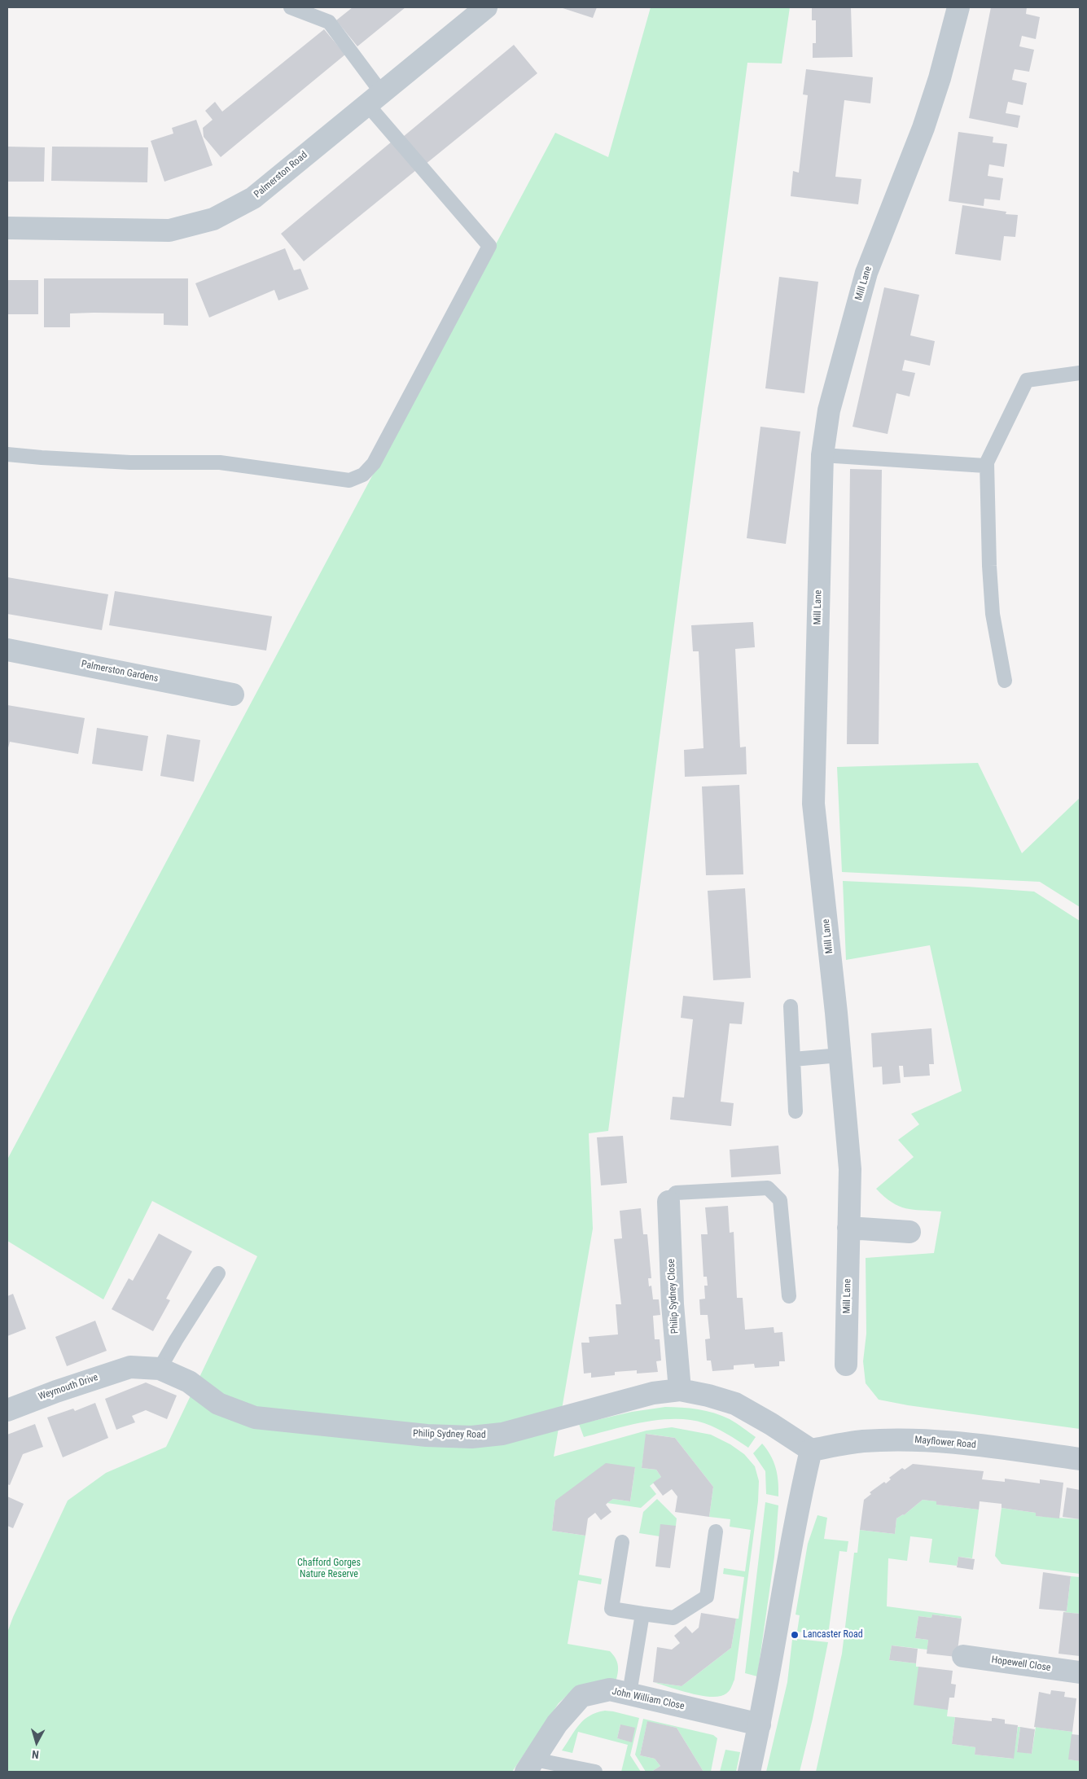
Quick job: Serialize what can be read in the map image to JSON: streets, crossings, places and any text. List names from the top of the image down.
{
  "streets": {
    "street": [
      "Palmerston Road",
      "Mill Lane",
      "Palmerston Gardens",
      "Philip Sydney Close",
      "Weymouth Drive",
      "Philip Sydney Road",
      "Mayflower Road",
      "Hopewell Close",
      "John William Close"
    ]
  },
  "crossings": [
    ["Philip Sydney Close", "Philip Sydney Road"],
    ["Weymouth Drive", "Philip Sydney Road"],
    ["Philip Sydney Road", "Mayflower Road"]
  ],
  "parks": ["Chafford Gorges Nature Reserve"],
  "places": ["Lancaster Road"],
  "north": "bottom"
}
